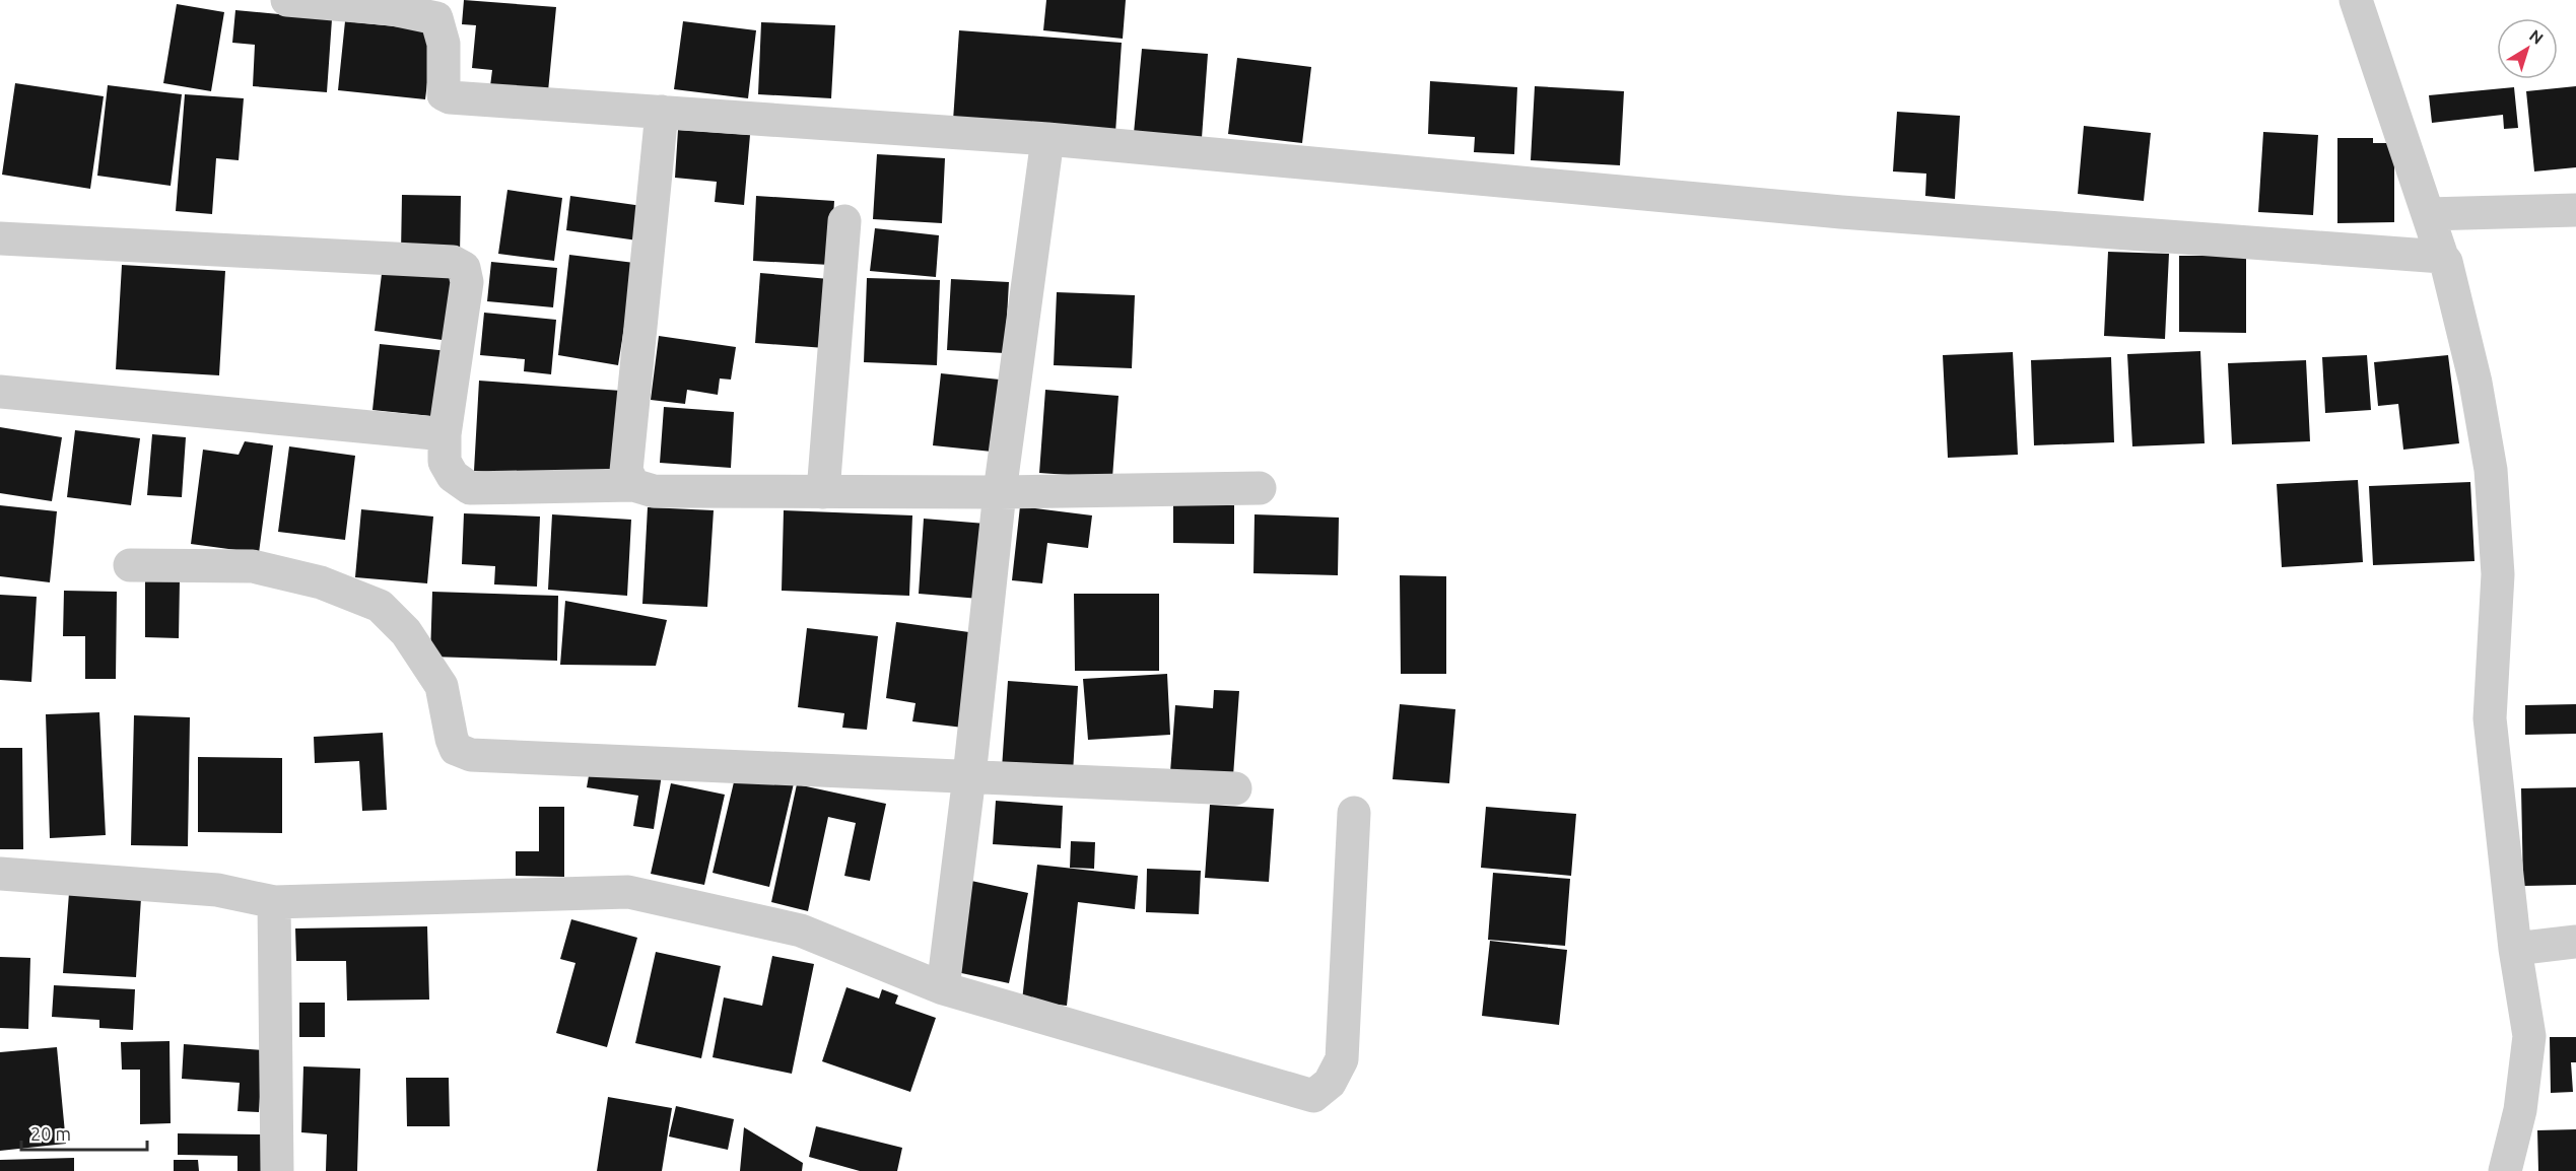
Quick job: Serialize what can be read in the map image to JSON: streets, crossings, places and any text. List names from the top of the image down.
{
  "scale_bar": "20 m",
  "north": "top right"
}
